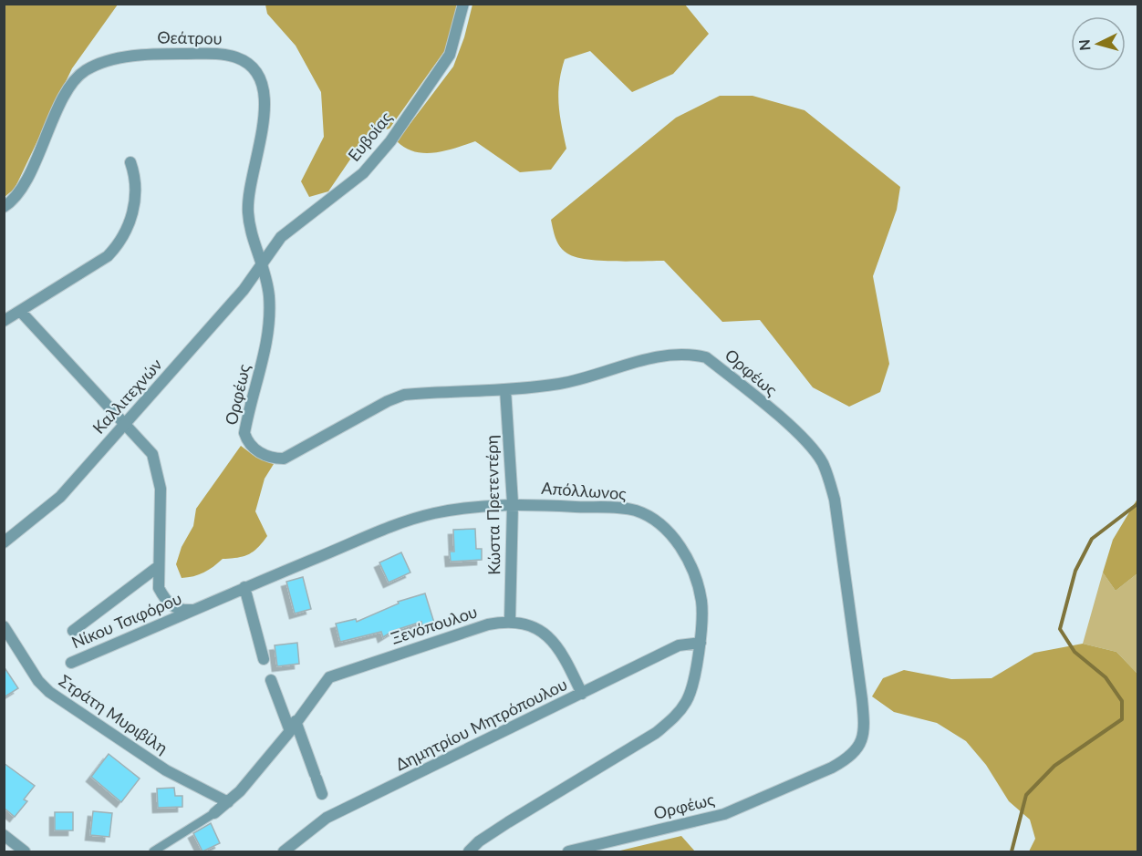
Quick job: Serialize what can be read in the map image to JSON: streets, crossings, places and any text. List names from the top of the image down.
{
  "streets": {
    "street": [
      "Θεάτρου",
      "Ευβοίας",
      "Ορφέως",
      "Καλλιτεχνών",
      "Απόλλωνος",
      "Κώστα Πρετεντέρη",
      "Νίκου Τσιφόρου",
      "Ξενόπουλου",
      "Στράτη Μυριβίλη",
      "Δημητρίου Μητρόπουλου"
    ]
  },
  "crossings": [
    ["Θεάτρου", "Ευβοίας"],
    ["Θεάτρου", "Ορφέως"],
    ["Θεάτρου", "Καλλιτεχνών"],
    ["Ευβοίας", "Ορφέως"],
    ["Ευβοίας", "Καλλιτεχνών"],
    ["Ορφέως", "Καλλιτεχνών"],
    ["Ορφέως", "Κώστα Πρετεντέρη"],
    ["Απόλλωνος", "Κώστα Πρετεντέρη"],
    ["Απόλλωνος", "Νίκου Τσιφόρου"],
    ["Απόλλωνος", "Δημητρίου Μητρόπουλου"],
    ["Κώστα Πρετεντέρη", "Ξενόπουλου"],
    ["Ξενόπουλου", "Στράτη Μυριβίλη"]
  ],
  "north": "left"
}
